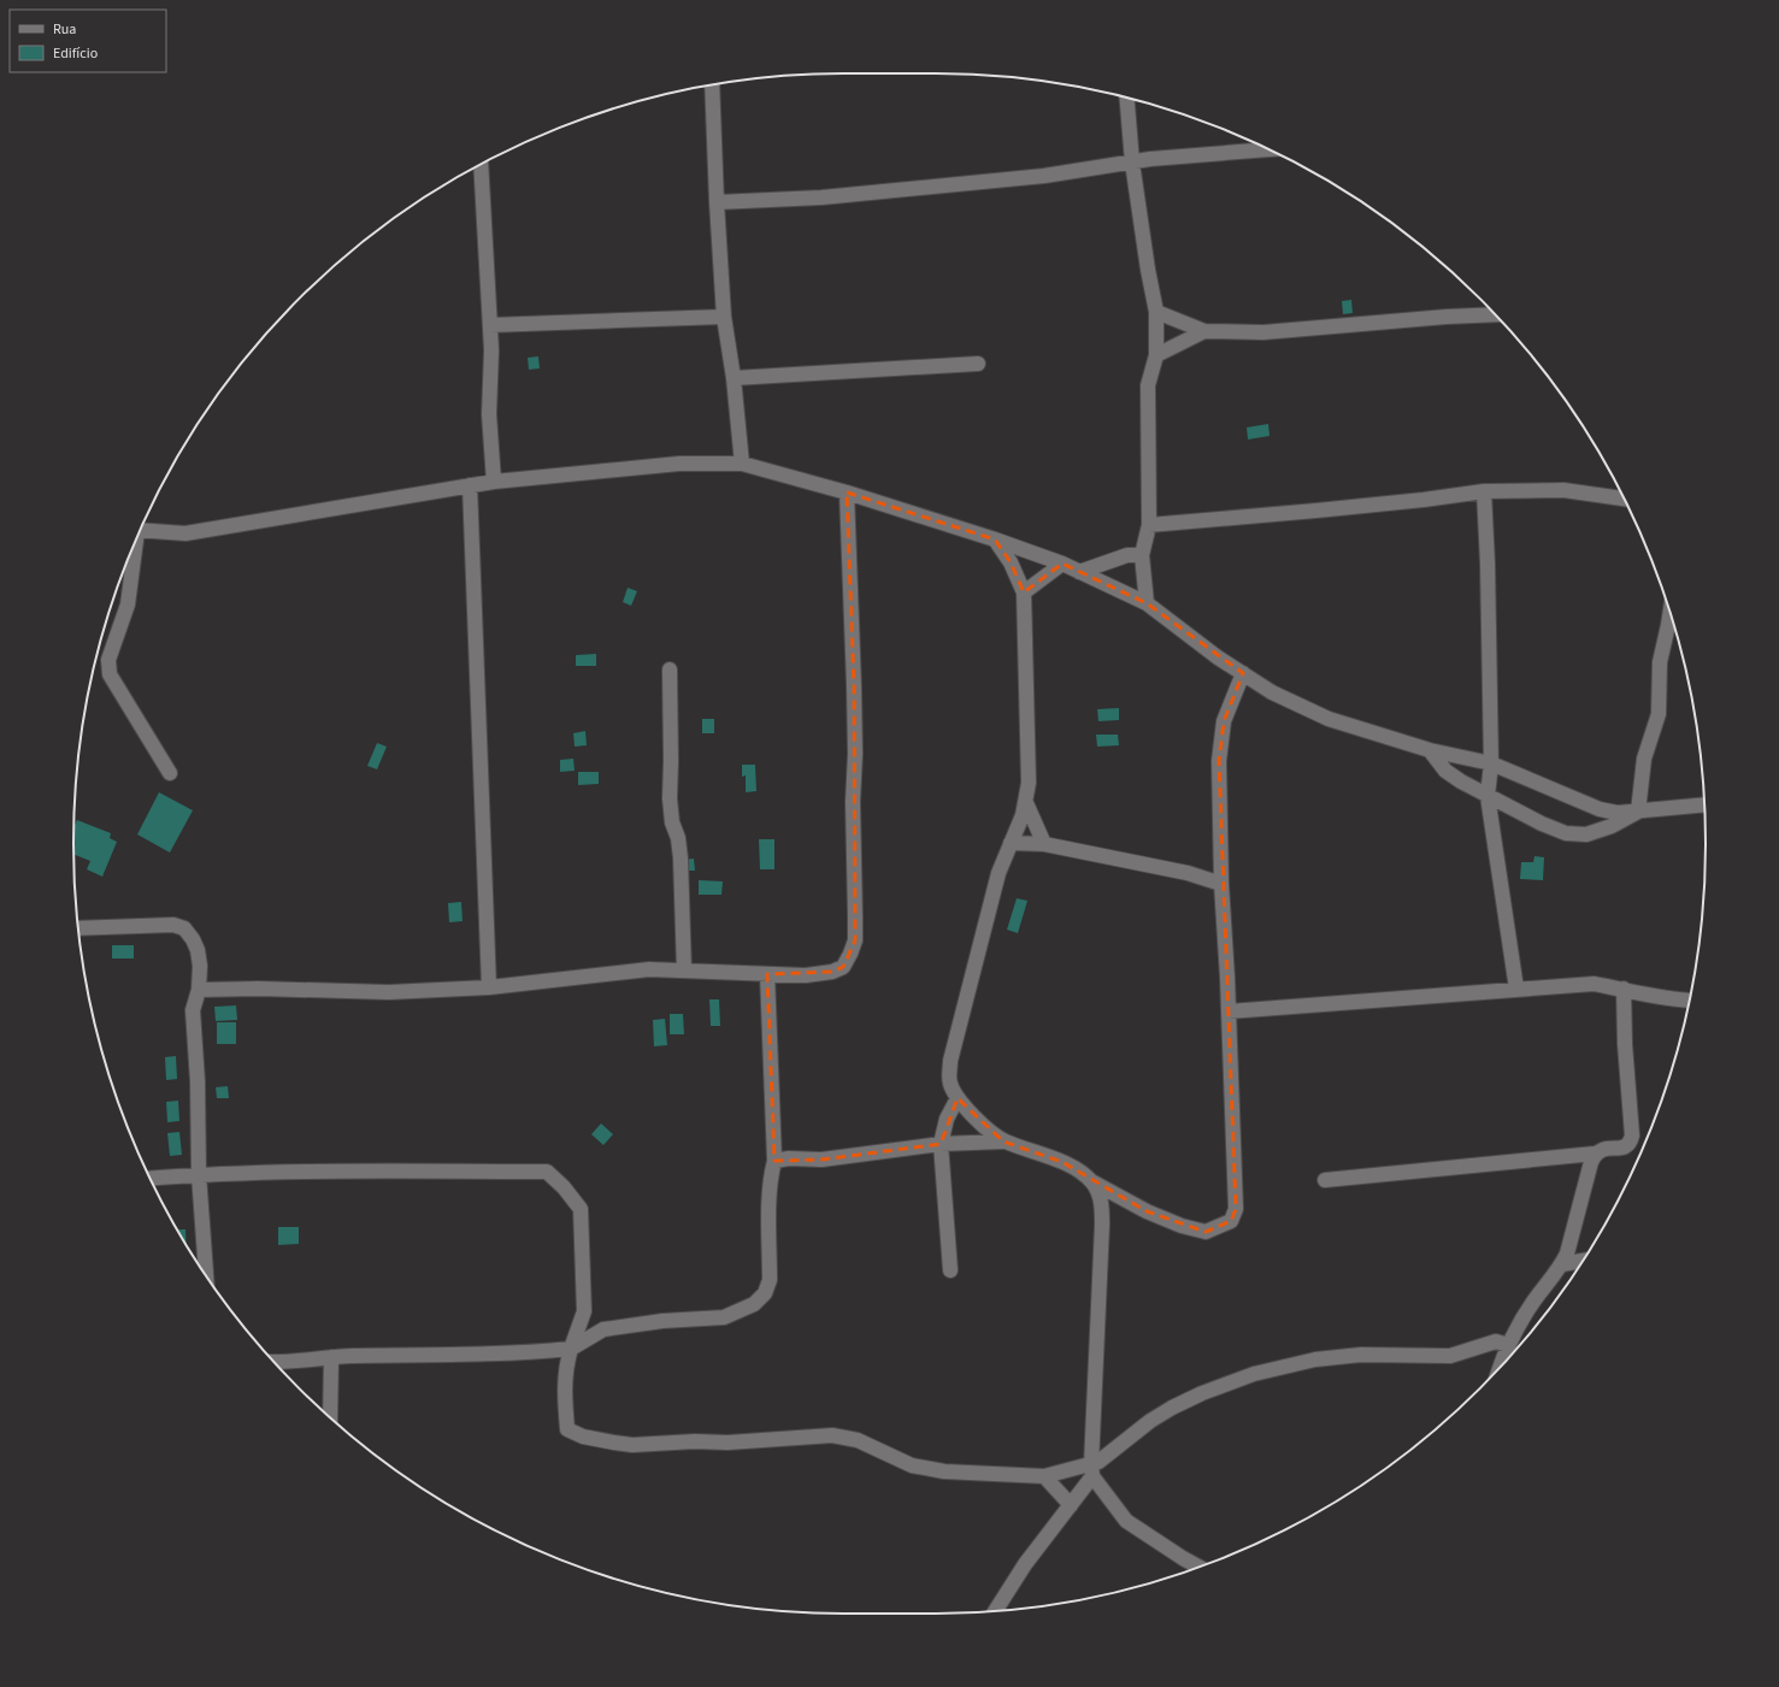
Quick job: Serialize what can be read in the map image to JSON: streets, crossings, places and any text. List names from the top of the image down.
{
  "legend": ["Rua", "Edifício"]
}
